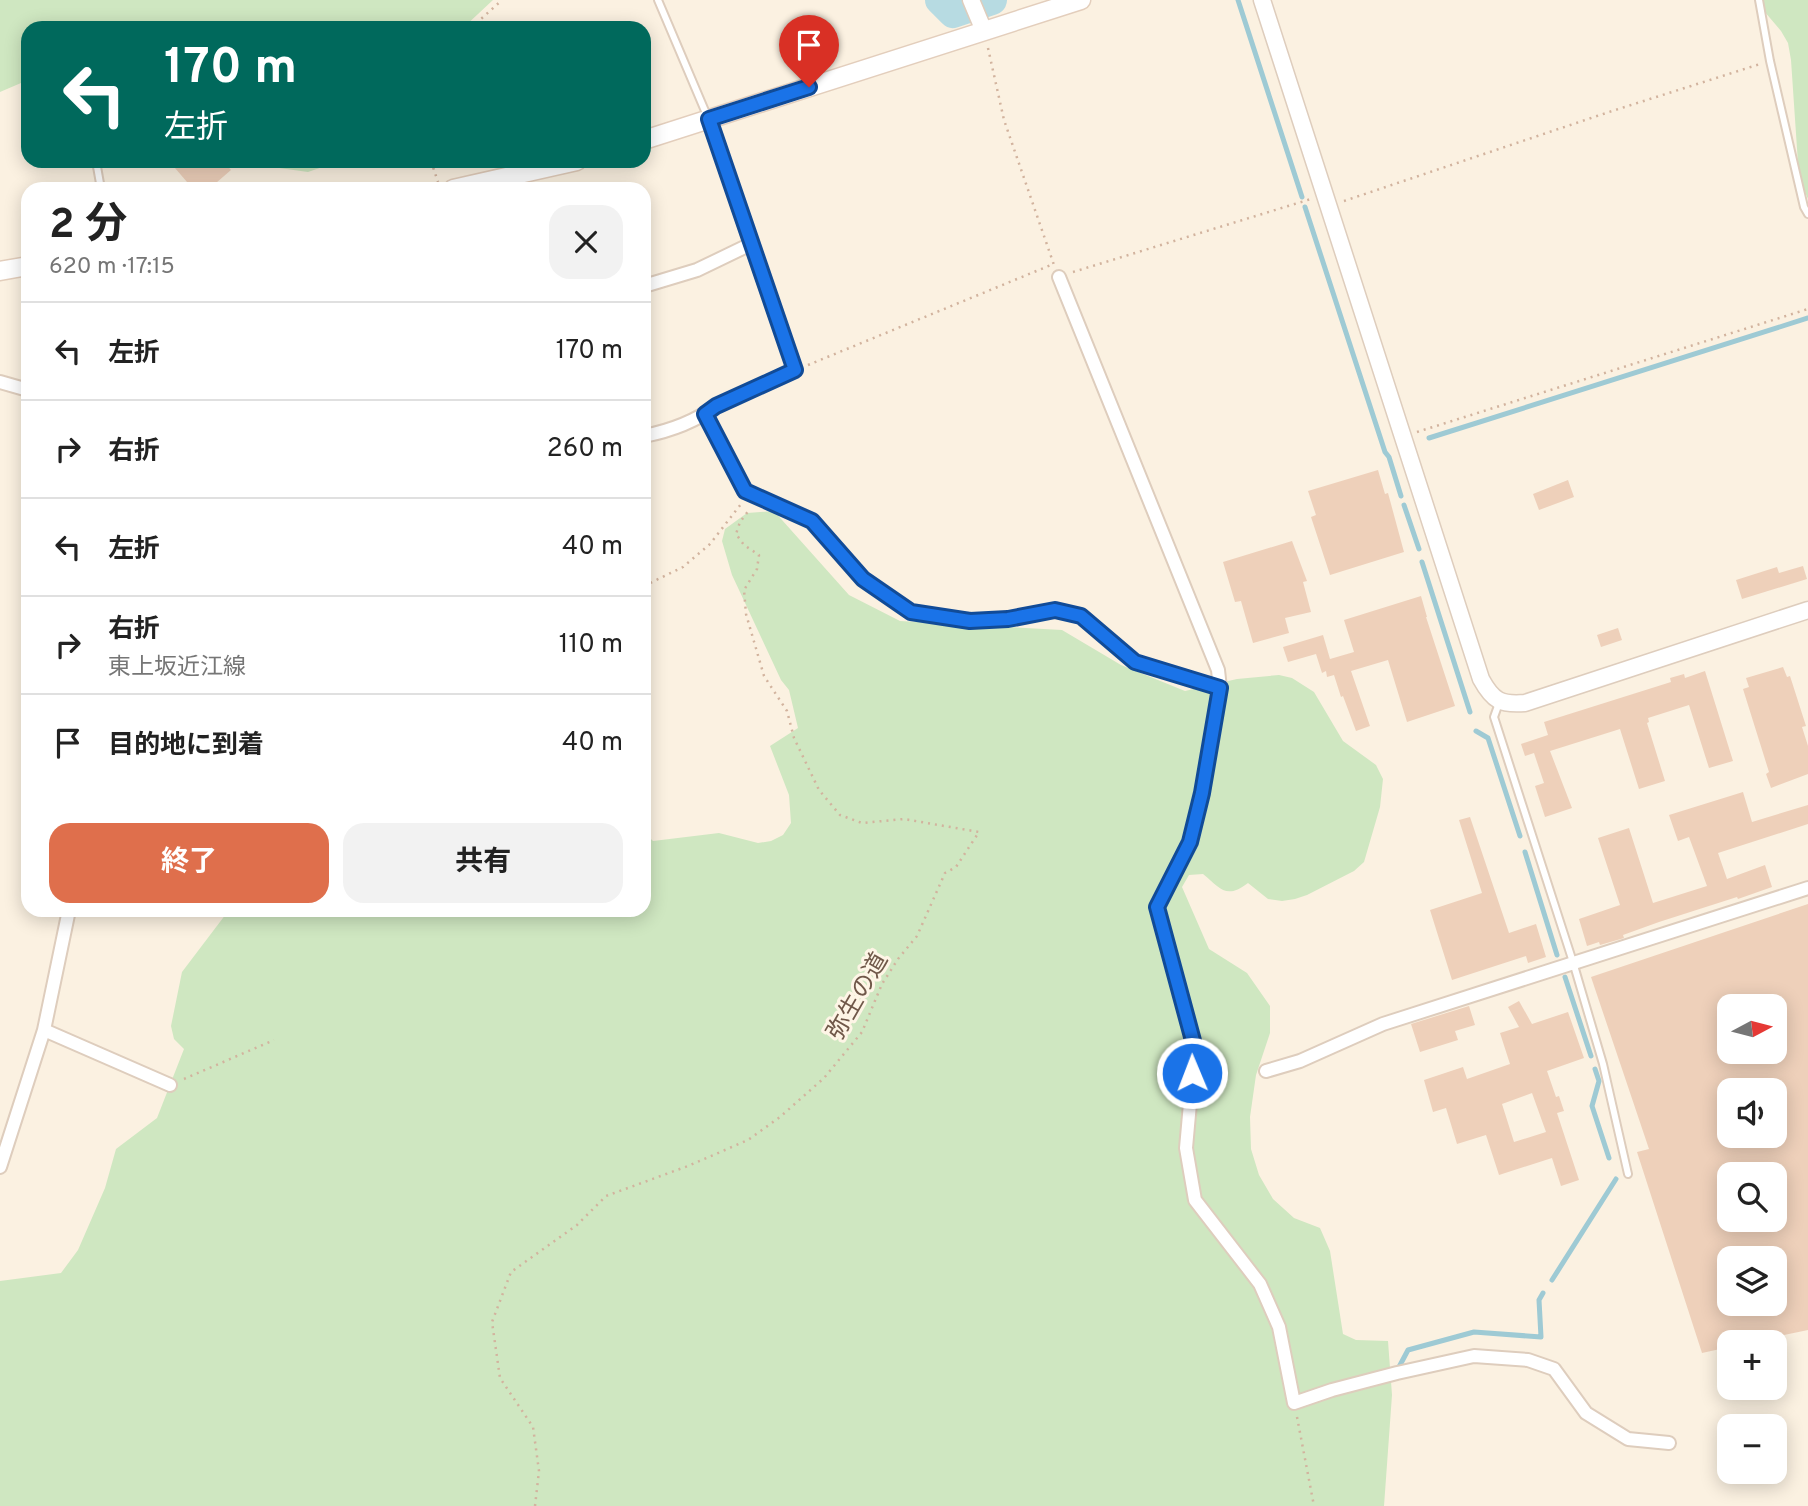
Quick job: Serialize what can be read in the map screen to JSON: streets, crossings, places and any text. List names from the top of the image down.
{
  "streets": {
    "path": ["弥生の道"]
  },
  "north": "right",
  "page": {
    "turn": ["170 m", "左折"],
    "heading": ["2 分", "620 m · 17:15"],
    "list": [
      {
        "name": "左折",
        "value": "170 m"
      },
      {
        "name": "右折",
        "value": "260 m"
      },
      {
        "name": "左折",
        "value": "40 m"
      },
      {
        "name": "右折",
        "note": "東上坂近江線",
        "value": "110 m"
      },
      {
        "name": "目的地に到着",
        "value": "40 m"
      }
    ],
    "buttons": ["終了", "共有"],
    "map_buttons": ["+", "−"]
  }
}
